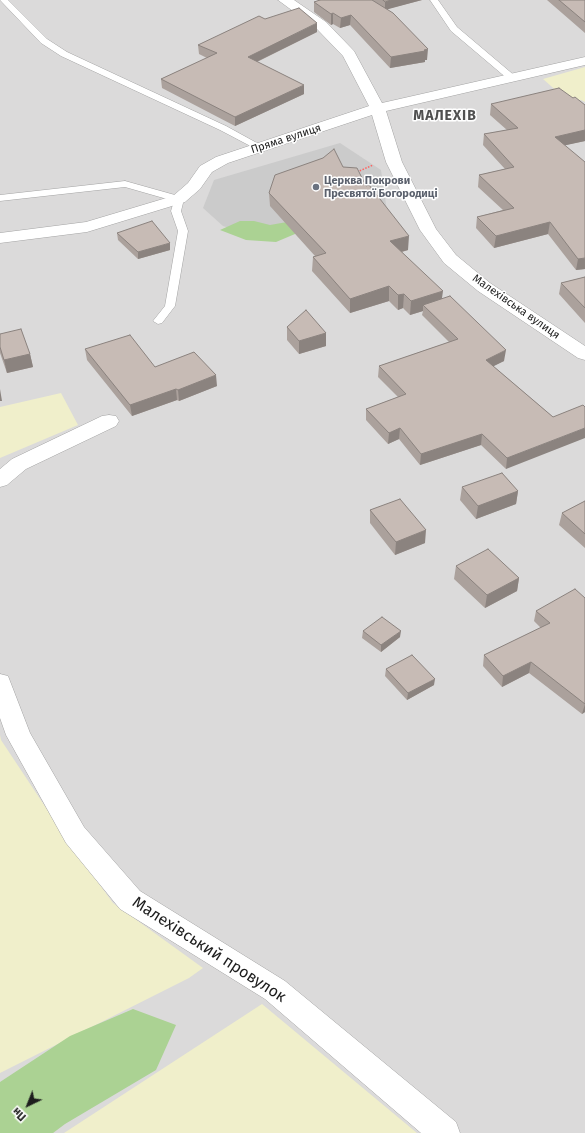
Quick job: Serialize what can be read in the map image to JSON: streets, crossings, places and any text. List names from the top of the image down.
{
  "streets": {
    "street": ["Пряма вулиця", "Малехівська вулиця", "Малехівський провулок"]
  },
  "crossings": [
    ["Пряма вулиця", "Малехівська вулиця"]
  ],
  "districts": ["МАЛЕХІВ"],
  "places": ["Церква Покрови Пресвятої Богородиці"],
  "north": "bottom left"
}
